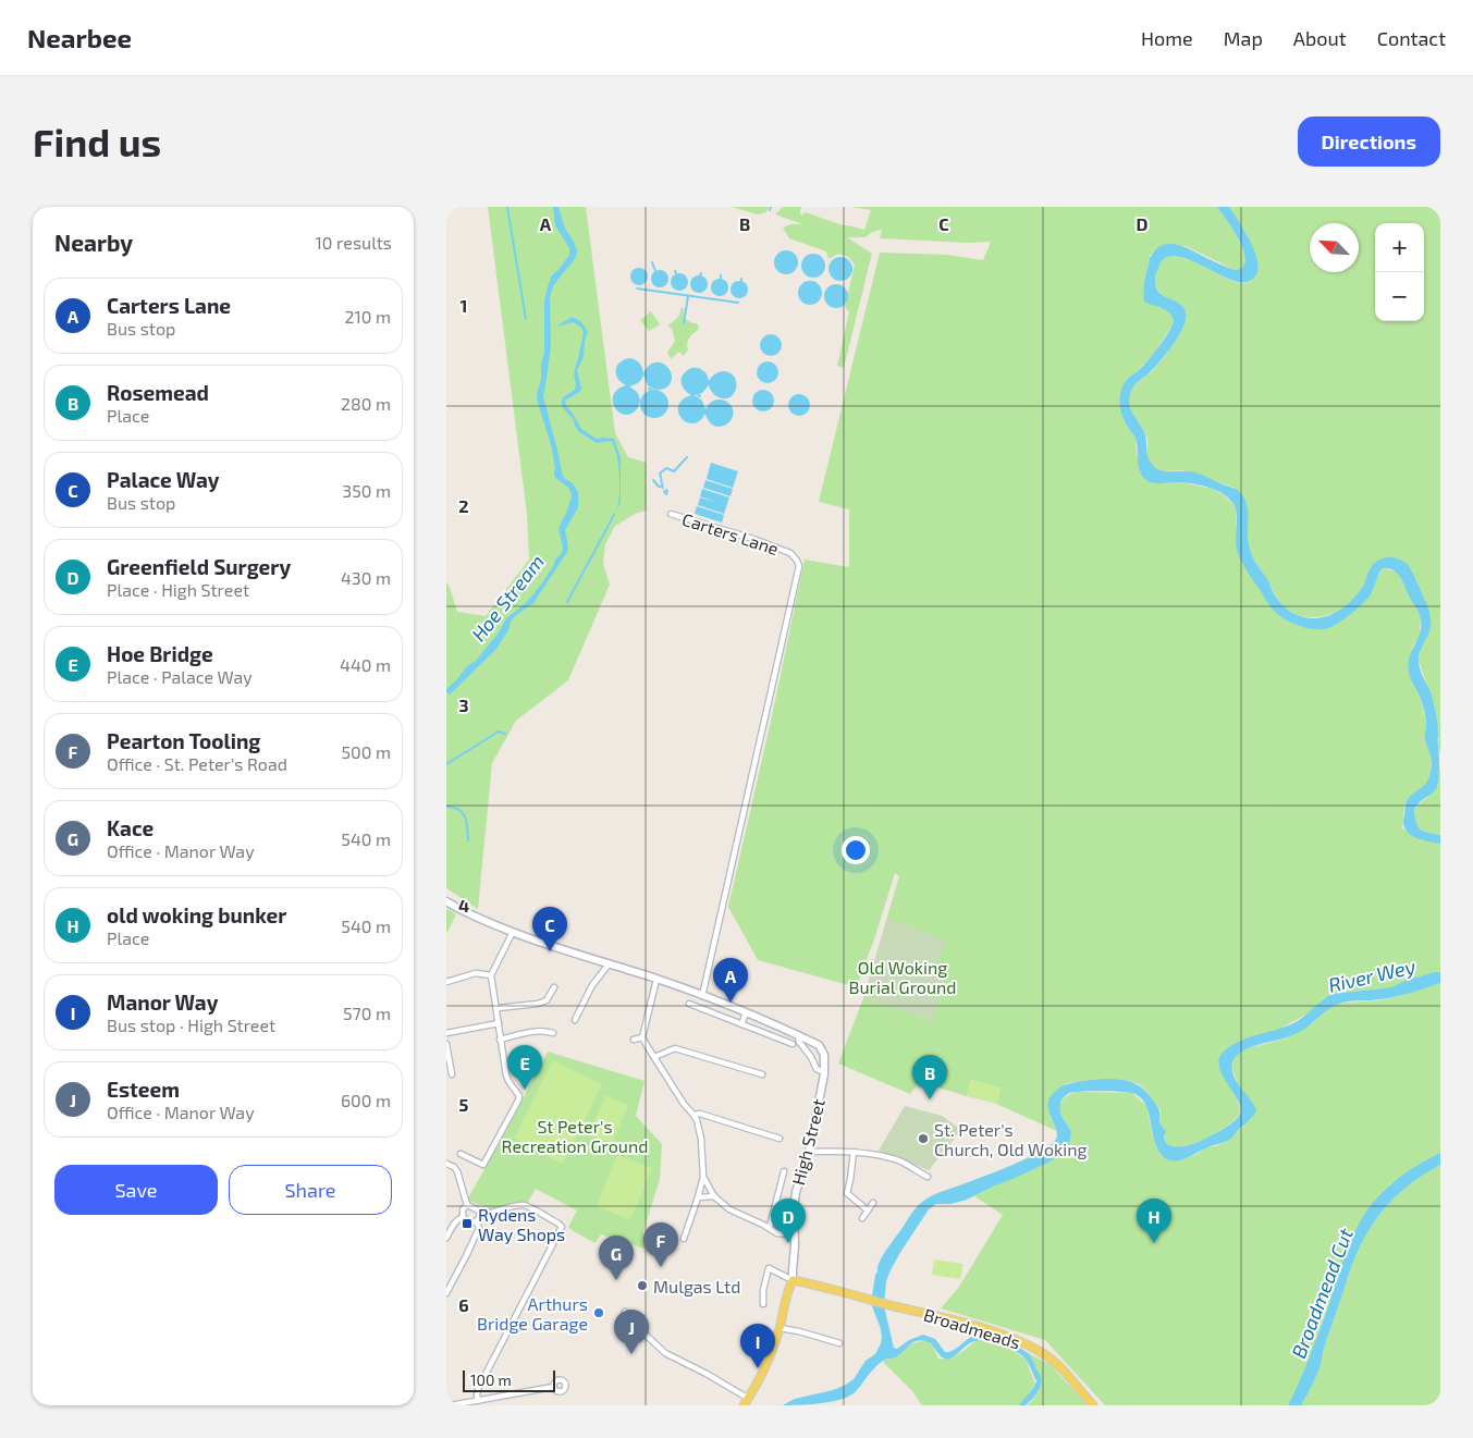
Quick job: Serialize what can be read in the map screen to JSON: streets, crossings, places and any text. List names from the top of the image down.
{
  "streets": {
    "main road": ["High Street", "Broadmeads"],
    "street": ["Carters Lane"]
  },
  "crossings": [
    ["High Street", "Broadmeads"]
  ],
  "water": ["Hoe Stream", "River Wey", "Broadmead Cut"],
  "parks": ["Old Woking Burial Ground", "St Peter's Recreation Ground"],
  "places": {
    "other": ["St. Peter's Church, Old Woking", "Mulgas Ltd", "Arthurs Bridge Garage"],
    "transit": ["Rydens Way Shops"]
  },
  "scale_bar": "100 m",
  "north": "top left",
  "page": {
    "header": "Nearbee",
    "nav": [
      "Home",
      "Map",
      "About",
      "Contact"
    ],
    "buttons": [
      "Directions",
      ["Save", "Share"]
    ],
    "title": "Find us",
    "heading": ["Nearby", "10 results"],
    "map_buttons": ["+", "−"],
    "list": [
      {
        "mark": "A",
        "name": "Carters Lane",
        "note": "Bus stop",
        "value": "210 m"
      },
      {
        "mark": "B",
        "name": "Rosemead",
        "note": "Place",
        "value": "280 m"
      },
      {
        "mark": "C",
        "name": "Palace Way",
        "note": "Bus stop",
        "value": "350 m"
      },
      {
        "mark": "D",
        "name": "Greenfield Surgery",
        "note": "Place · High Street",
        "value": "430 m"
      },
      {
        "mark": "E",
        "name": "Hoe Bridge",
        "note": "Place · Palace Way",
        "value": "440 m"
      },
      {
        "mark": "F",
        "name": "Pearton Tooling",
        "note": "Office · St. Peter's Road",
        "value": "500 m"
      },
      {
        "mark": "G",
        "name": "Kace",
        "note": "Office · Manor Way",
        "value": "540 m"
      },
      {
        "mark": "H",
        "name": "old woking bunker",
        "note": "Place",
        "value": "540 m"
      },
      {
        "mark": "I",
        "name": "Manor Way",
        "note": "Bus stop · High Street",
        "value": "570 m"
      },
      {
        "mark": "J",
        "name": "Esteem",
        "note": "Office · Manor Way",
        "value": "600 m"
      }
    ],
    "pins": [
      "C",
      "A",
      "E",
      "B",
      "D",
      "H",
      "F",
      "G",
      "J",
      "I"
    ],
    "scale": "100 m"
  },
  "grid": {
    "columns": [
      "A",
      "B",
      "C",
      "D"
    ],
    "rows": [
      "1",
      "2",
      "3",
      "4",
      "5",
      "6"
    ]
  }
}
